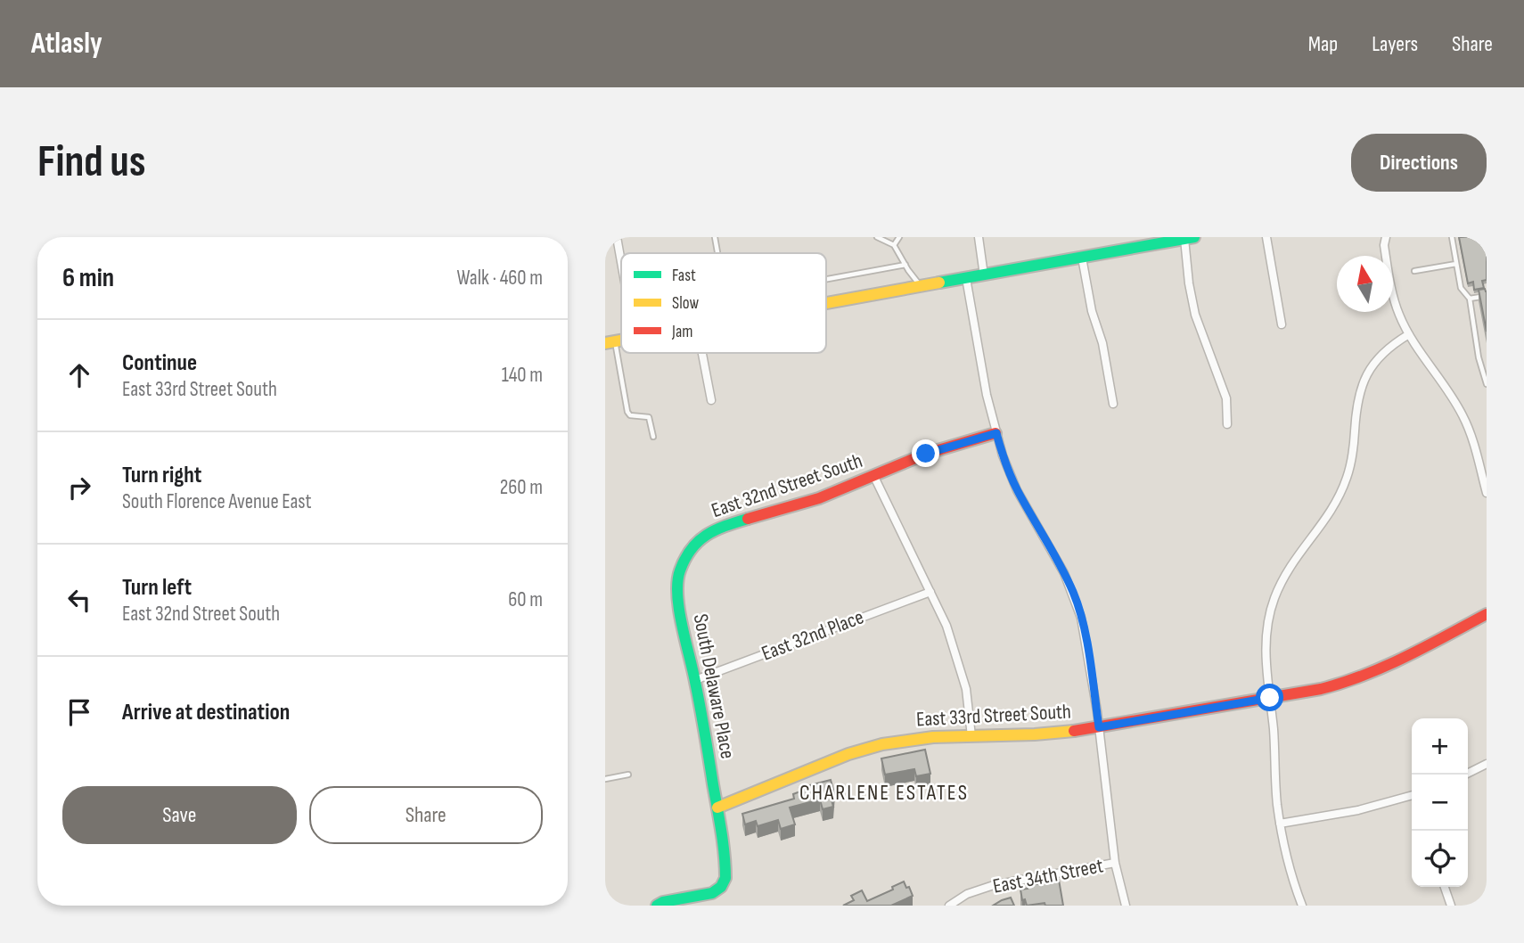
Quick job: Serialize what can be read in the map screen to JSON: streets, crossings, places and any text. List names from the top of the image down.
{
  "streets": {
    "street": [
      "East 32nd Street South",
      "East 32nd Place",
      "South Delaware Place",
      "East 33rd Street South",
      "East 34th Street"
    ]
  },
  "crossings": [
    ["East 32nd Street South", "South Delaware Place"],
    ["East 32nd Place", "South Delaware Place"],
    ["South Delaware Place", "East 33rd Street South"]
  ],
  "districts": ["CHARLENE ESTATES"],
  "legend": ["Fast", "Slow", "Jam"],
  "north": "top",
  "page": {
    "header": "Atlasly",
    "nav": ["Map", "Layers", "Share"],
    "buttons": [
      "Directions",
      ["Save", "Share"]
    ],
    "title": "Find us",
    "heading": ["6 min", "Walk · 460 m"],
    "list": [
      ["Continue", "East 33rd Street South", "140 m"],
      ["Turn right", "South Florence Avenue East", "260 m"],
      ["Turn left", "East 32nd Street South", "60 m"],
      "Arrive at destination"
    ],
    "map_buttons": ["+", "−"]
  }
}
